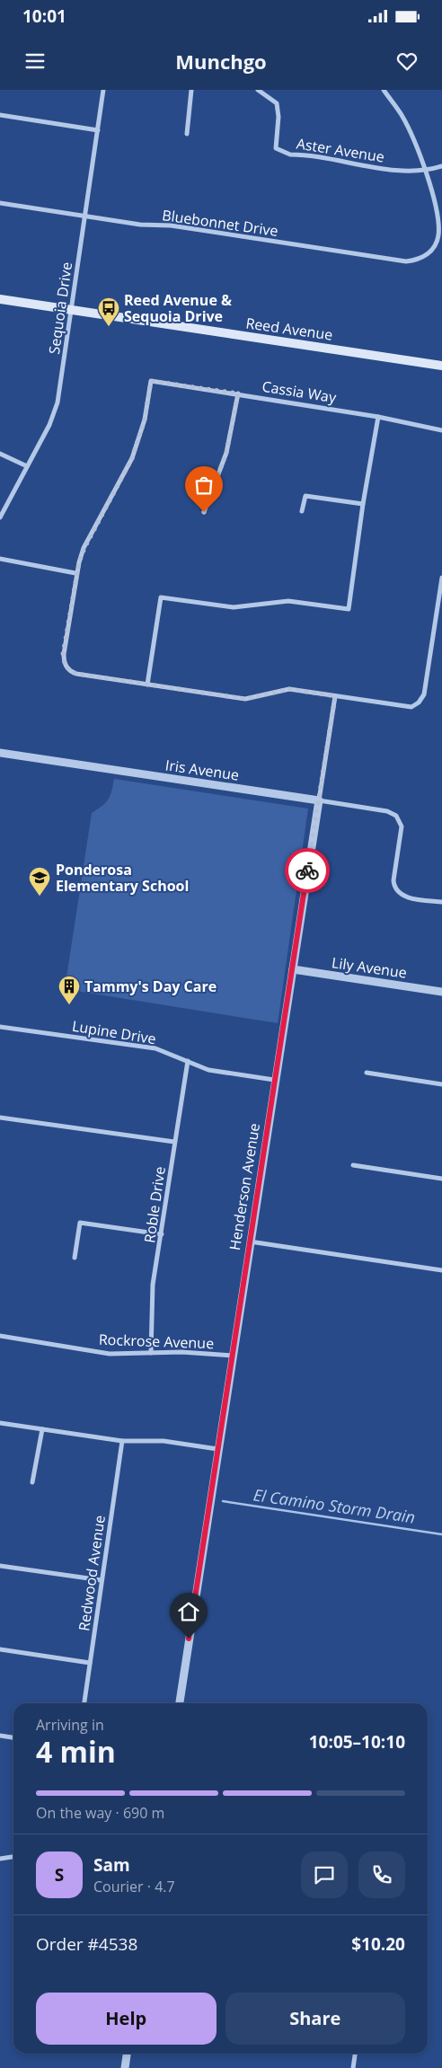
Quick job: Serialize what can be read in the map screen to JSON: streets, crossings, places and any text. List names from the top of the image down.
{
  "streets": {
    "main road": ["Reed Avenue"],
    "street": [
      "Aster Avenue",
      "Bluebonnet Drive",
      "Sequoia Drive",
      "Cassia Way",
      "Iris Avenue",
      "Lily Avenue",
      "Lupine Drive",
      "Henderson Avenue",
      "Roble Drive",
      "Rockrose Avenue",
      "Redwood Avenue"
    ]
  },
  "crossings": [
    ["Aster Avenue", "Bluebonnet Drive"],
    ["Bluebonnet Drive", "Sequoia Drive"],
    ["Sequoia Drive", "Reed Avenue"],
    ["Iris Avenue", "Henderson Avenue"],
    ["Lily Avenue", "Henderson Avenue"],
    ["Lupine Drive", "Henderson Avenue"],
    ["Lupine Drive", "Roble Drive"],
    ["Henderson Avenue", "Rockrose Avenue"],
    ["Roble Drive", "Rockrose Avenue"]
  ],
  "water": ["El Camino Storm Drain"],
  "places": {
    "bus stop": ["Reed Avenue & Sequoia Drive"],
    "school or university": ["Ponderosa Elementary School"],
    "building": ["Tammy's Day Care"]
  },
  "page": {
    "status": "10:01",
    "header": "Munchgo",
    "heading": ["4 min", "Arriving in", "10:05–10:10"],
    "panel": [
      "Sam",
      "Courier · 4.7",
      "Order #4538",
      "$10.20"
    ],
    "bar": "On the way · 690 m",
    "round": "S",
    "buttons": ["Help", "Share"]
  }
}
